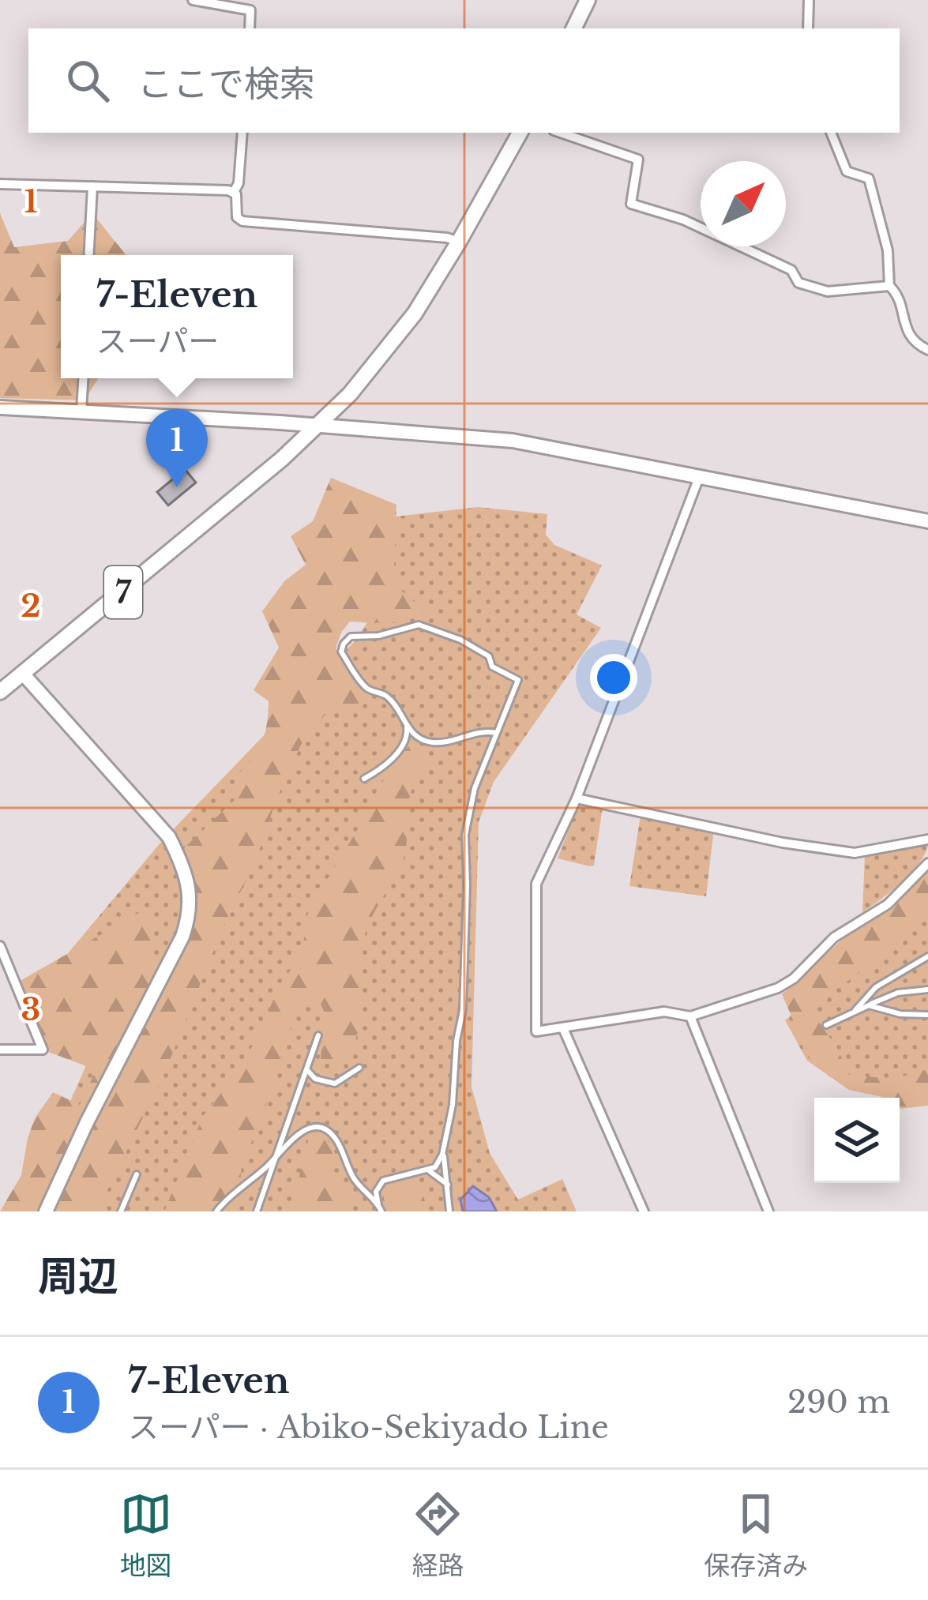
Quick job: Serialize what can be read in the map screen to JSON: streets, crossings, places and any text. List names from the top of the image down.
{
  "streets": {
    "main road": ["7"]
  },
  "north": "top right",
  "page": {
    "search": "ここで検索",
    "popup": ["7-Eleven", "スーパー"],
    "pins": "1",
    "heading": "周辺",
    "list": [
      {
        "mark": "1",
        "name": "7-Eleven",
        "note": "スーパー · Abiko-Sekiyado Line",
        "value": "290 m"
      }
    ],
    "nav": ["地図", "経路", "保存済み"]
  },
  "grid": {
    "rows": ["1", "2", "3"]
  }
}
